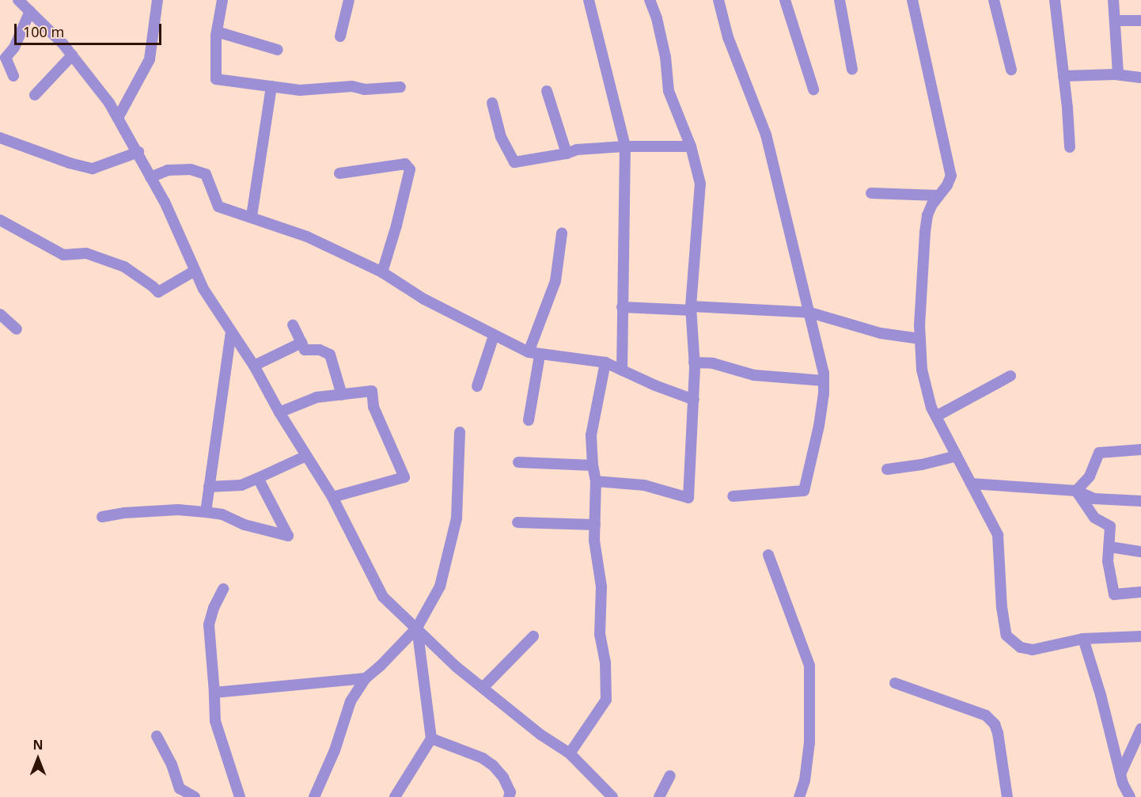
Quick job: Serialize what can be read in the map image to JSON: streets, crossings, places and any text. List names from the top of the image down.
{
  "scale_bar": "100 m",
  "north": "top"
}
